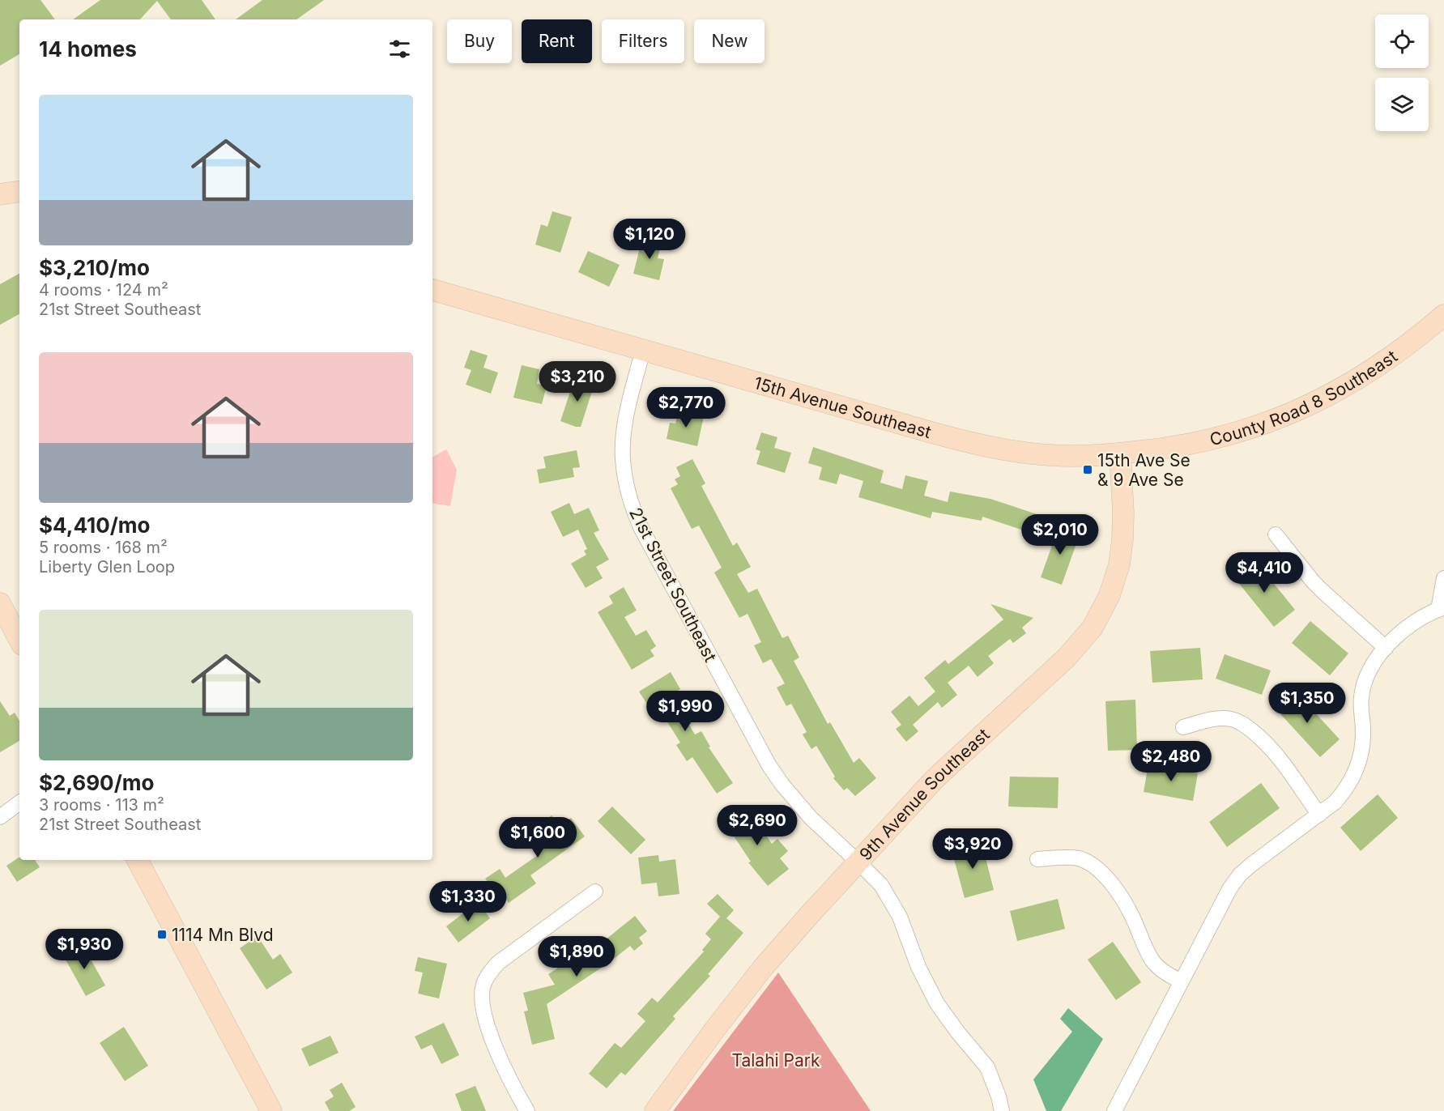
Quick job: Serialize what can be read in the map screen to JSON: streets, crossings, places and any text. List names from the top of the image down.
{
  "streets": {
    "street": [
      "County Road 8 Southeast",
      "15th Avenue Southeast",
      "21st Street Southeast",
      "9th Avenue Southeast"
    ]
  },
  "crossings": [
    ["County Road 8 Southeast", "15th Avenue Southeast"],
    ["County Road 8 Southeast", "9th Avenue Southeast"],
    ["15th Avenue Southeast", "21st Street Southeast"],
    ["15th Avenue Southeast", "9th Avenue Southeast"],
    ["21st Street Southeast", "9th Avenue Southeast"]
  ],
  "parks": ["Talahi Park"],
  "places": {
    "transit": ["15th Ave Se & 9 Ave Se", "1114 Mn Blvd"]
  },
  "page": {
    "chip": [
      "Buy",
      "Rent",
      "Filters",
      "New"
    ],
    "heading": "14 homes",
    "list": [
      {
        "name": "$3,210/mo",
        "note": "4 rooms · 124 m² · 21st Street Southeast"
      },
      {
        "name": "$4,410/mo",
        "note": "5 rooms · 168 m² · Liberty Glen Loop"
      },
      {
        "name": "$2,690/mo",
        "note": "3 rooms · 113 m² · 21st Street Southeast"
      }
    ],
    "price": [
      "$1,120",
      "$3,210",
      "$2,770",
      "$2,010",
      "$4,410",
      "$1,350",
      "$1,990",
      "$2,480",
      "$2,690",
      "$1,600",
      "$3,920",
      "$1,330",
      "$1,930",
      "$1,890"
    ]
  }
}
